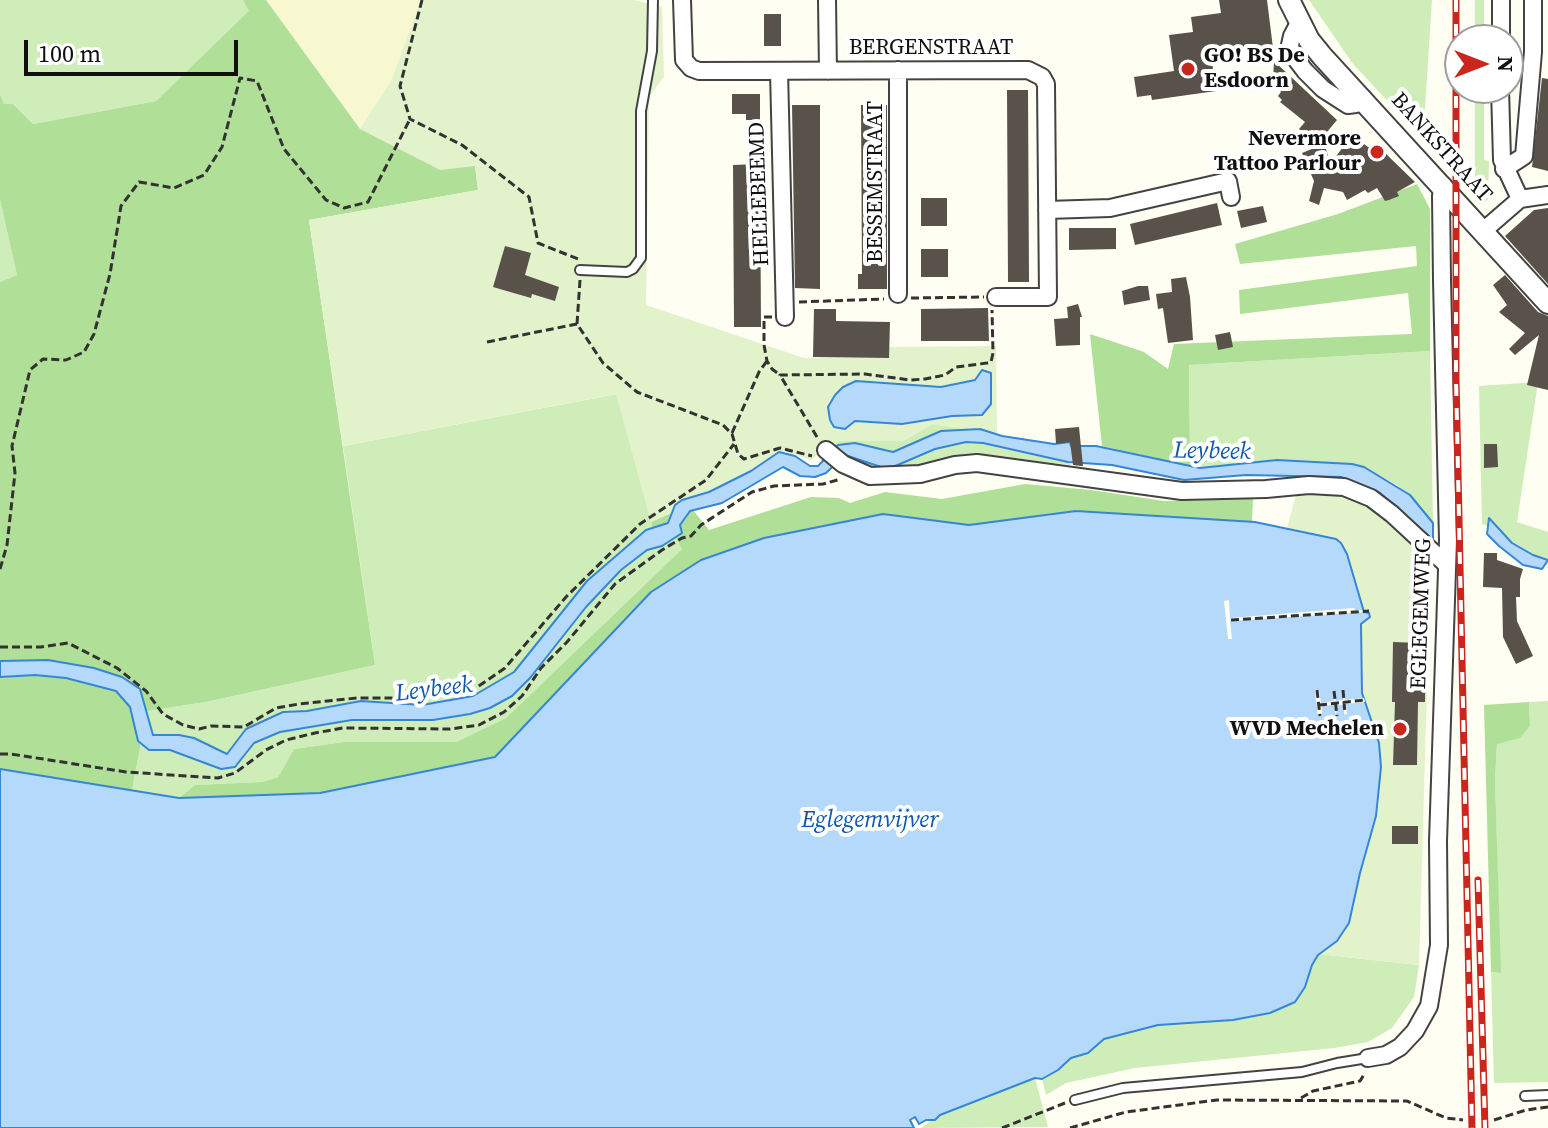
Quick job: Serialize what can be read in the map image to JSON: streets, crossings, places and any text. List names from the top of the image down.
{
  "streets": {
    "street": [
      "BERGENSTRAAT",
      "BANKSTRAAT",
      "BESSEMSTRAAT",
      "HELLEBEEMD",
      "EGLEGEMWEG"
    ]
  },
  "crossings": [
    ["BERGENSTRAAT", "BESSEMSTRAAT"],
    ["BERGENSTRAAT", "HELLEBEEMD"],
    ["BANKSTRAAT", "EGLEGEMWEG"]
  ],
  "water": ["Leybeek", "Eglegemvijver"],
  "places": ["GO! BS De Esdoorn", "Nevermore Tattoo Parlour", "WVD Mechelen"],
  "scale_bar": "100 m",
  "north": "right"
}
